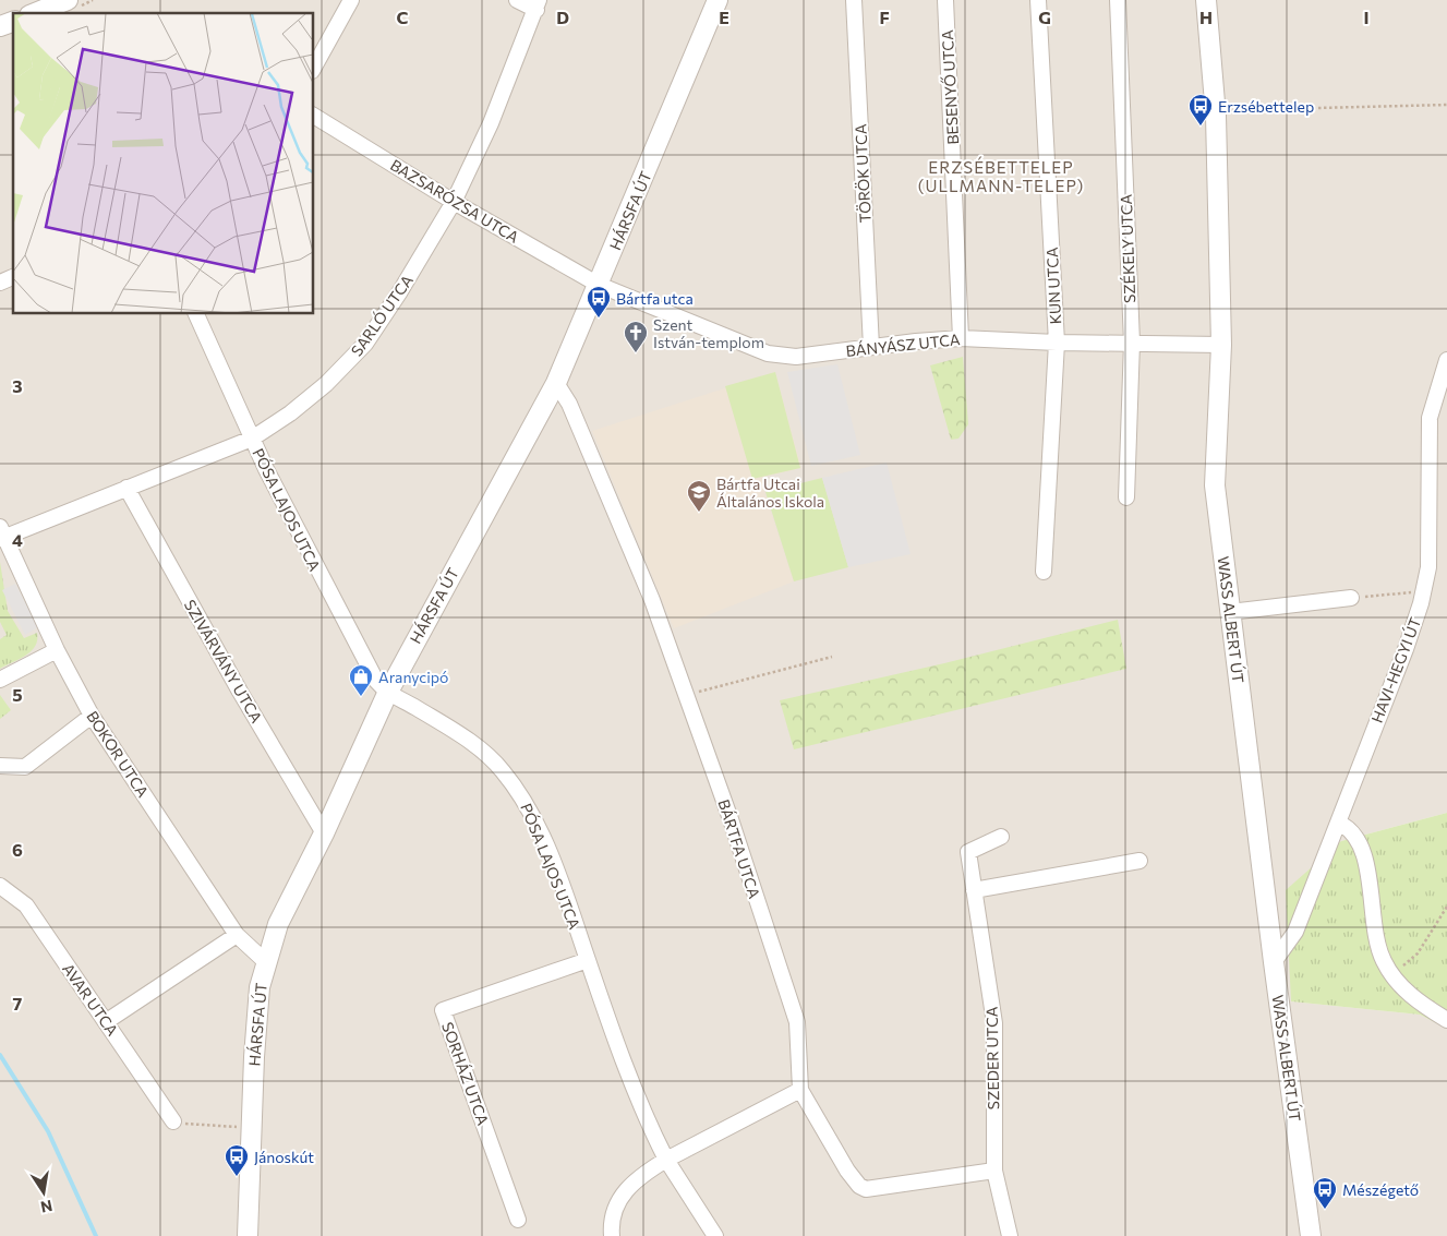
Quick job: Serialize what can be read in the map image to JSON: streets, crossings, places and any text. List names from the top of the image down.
{
  "streets": {
    "street": [
      "BESENYŐ UTCA",
      "TÖRÖK UTCA",
      "BAZSARÓZSA UTCA",
      "HÁRSFA ÚT",
      "SZÉKELY UTCA",
      "KUN UTCA",
      "SARLÓ UTCA",
      "BÁNYÁSZ UTCA",
      "PÓSA LAJOS UTCA",
      "WASS ALBERT ÚT",
      "SZIVÁRVÁNY UTCA",
      "HAVI-HEGYI ÚT",
      "BOKOR UTCA",
      "BÁRTFA UTCA",
      "AVAR UTCA",
      "SZEDER UTCA",
      "SORHÁZ UTCA"
    ]
  },
  "crossings": [
    ["BESENYŐ UTCA", "BÁNYÁSZ UTCA"],
    ["TÖRÖK UTCA", "BÁNYÁSZ UTCA"],
    ["BAZSARÓZSA UTCA", "HÁRSFA ÚT"],
    ["BAZSARÓZSA UTCA", "SARLÓ UTCA"],
    ["BAZSARÓZSA UTCA", "BÁNYÁSZ UTCA"],
    ["HÁRSFA ÚT", "BÁNYÁSZ UTCA"],
    ["HÁRSFA ÚT", "PÓSA LAJOS UTCA"],
    ["HÁRSFA ÚT", "SZIVÁRVÁNY UTCA"],
    ["HÁRSFA ÚT", "BOKOR UTCA"],
    ["HÁRSFA ÚT", "BÁRTFA UTCA"],
    ["SZÉKELY UTCA", "BÁNYÁSZ UTCA"],
    ["KUN UTCA", "BÁNYÁSZ UTCA"],
    ["SARLÓ UTCA", "PÓSA LAJOS UTCA"],
    ["SARLÓ UTCA", "SZIVÁRVÁNY UTCA"],
    ["SARLÓ UTCA", "BOKOR UTCA"],
    ["BÁNYÁSZ UTCA", "WASS ALBERT ÚT"],
    ["PÓSA LAJOS UTCA", "SORHÁZ UTCA"],
    ["WASS ALBERT ÚT", "HAVI-HEGYI ÚT"],
    ["BÁRTFA UTCA", "SZEDER UTCA"]
  ],
  "districts": ["ERZSÉBETTELEP (ULLMANN-TELEP)"],
  "places": {
    "bus stop": [
      "Erzsébettelep",
      "Bártfa utca",
      "Jánoskút",
      "Mészégető"
    ],
    "church": ["Szent István-templom"],
    "school or university": ["Bártfa Utcai Általános Iskola"],
    "shop": ["Aranycipó"]
  },
  "north": "bottom",
  "grid": {
    "columns": [
      "C",
      "D",
      "E",
      "F",
      "G",
      "H",
      "I"
    ],
    "rows": [
      "3",
      "4",
      "5",
      "6",
      "7"
    ]
  }
}
